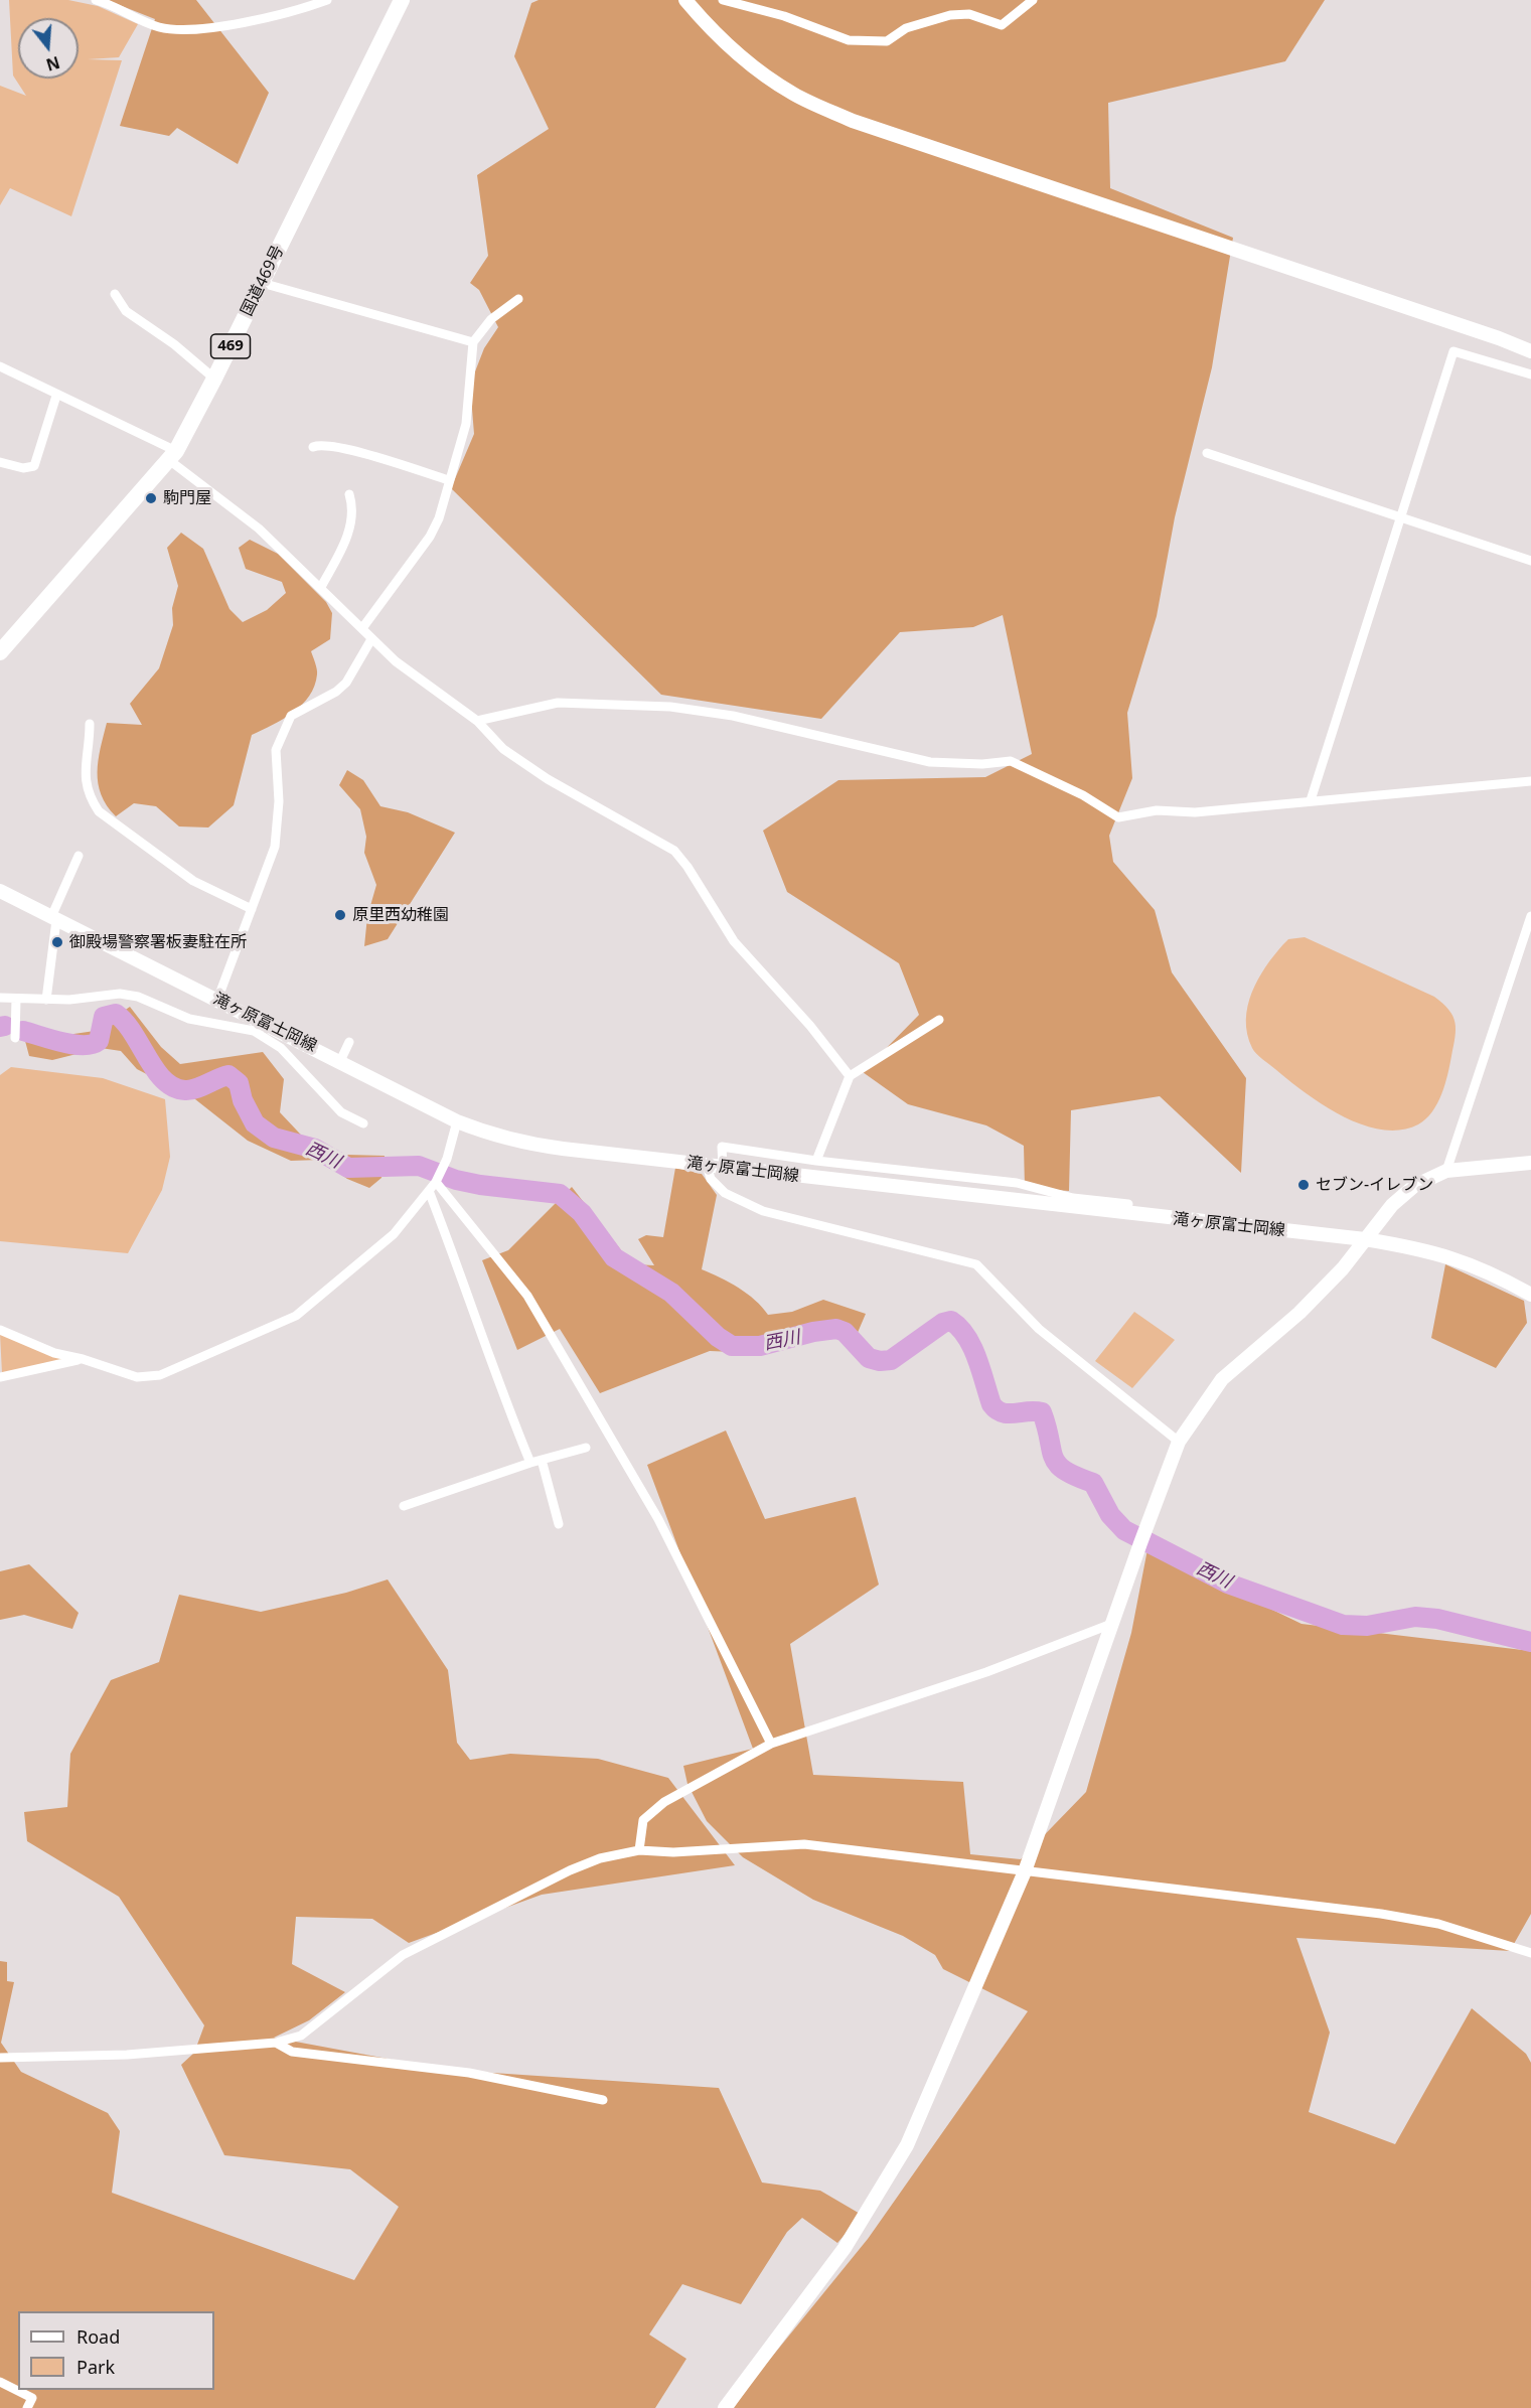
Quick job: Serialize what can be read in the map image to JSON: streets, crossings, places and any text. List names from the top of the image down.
{
  "streets": {
    "highway": ["国道469号", "469"],
    "street": ["滝ヶ原富士岡線"]
  },
  "water": ["西川"],
  "places": [
    "駒門屋",
    "原里西幼稚園",
    "御殿場警察署板妻駐在所",
    "セブン-イレブン"
  ],
  "legend": ["Road", "Park"],
  "north": "bottom"
}
